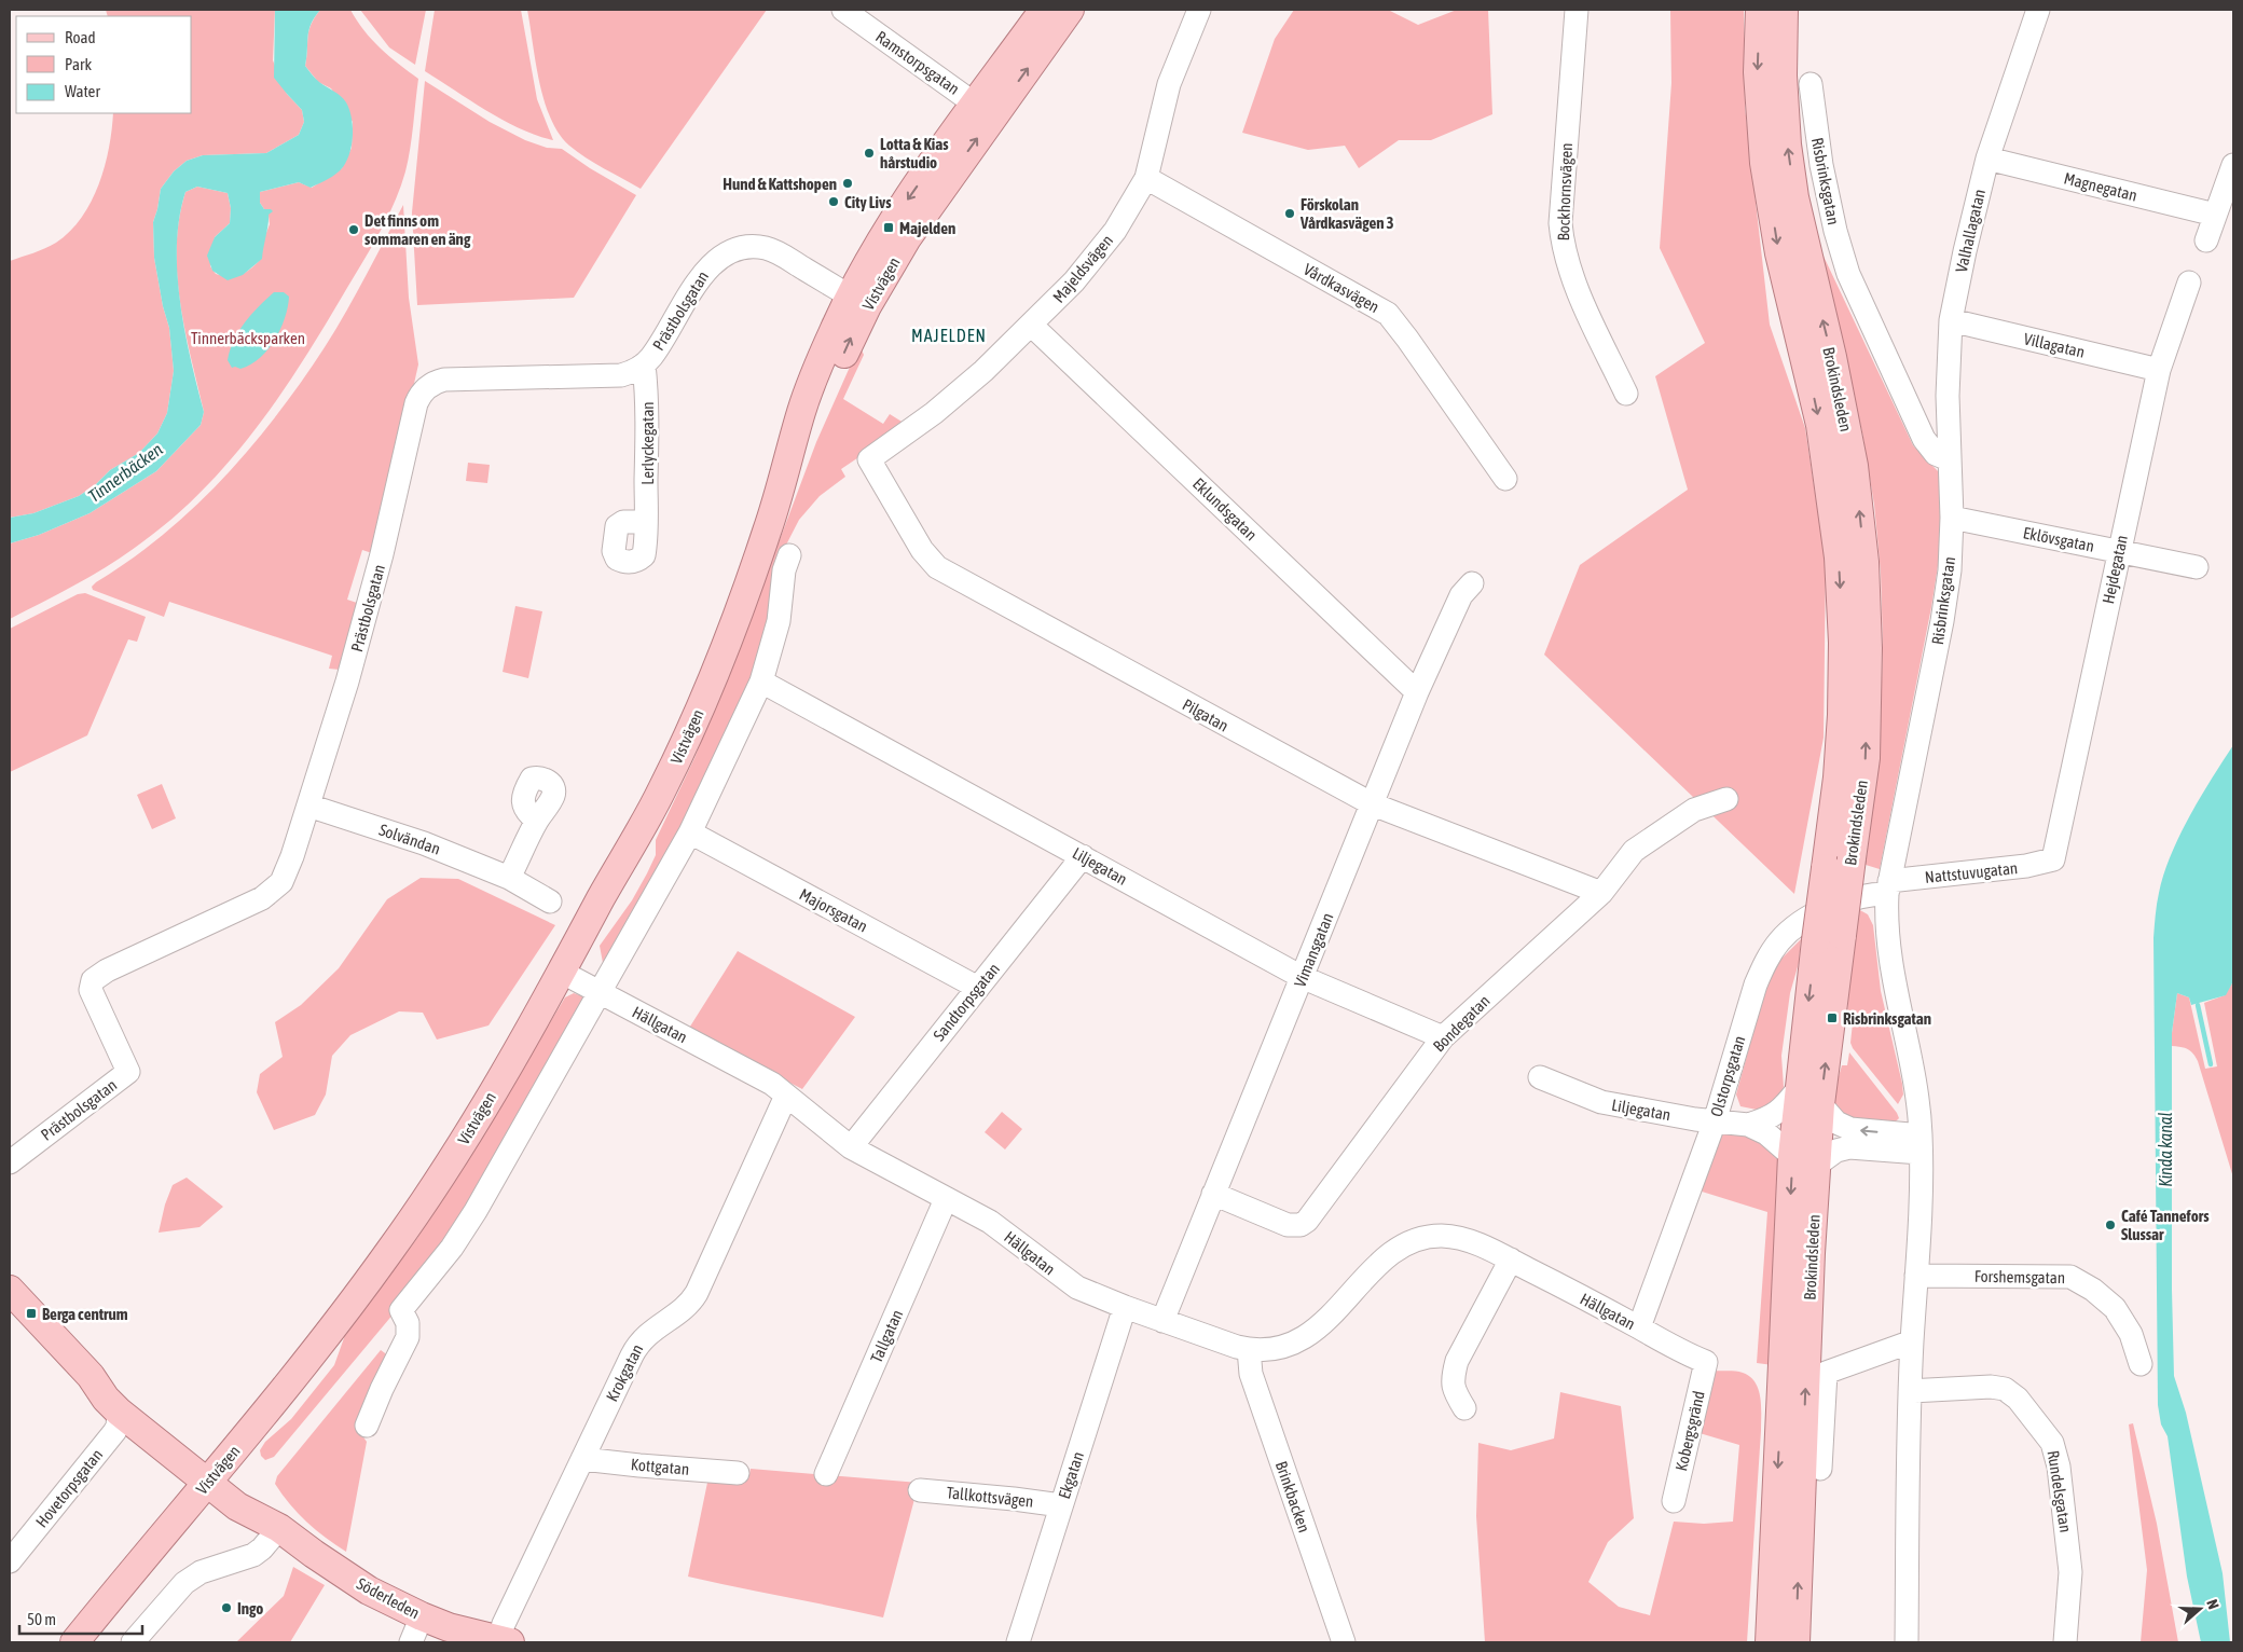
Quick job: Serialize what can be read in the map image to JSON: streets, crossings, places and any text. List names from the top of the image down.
{
  "streets": {
    "main road": ["Vistvägen", "Brokindsleden", "Söderleden"],
    "street": [
      "Ramstorpsgatan",
      "Risbrinksgatan",
      "Magnegatan",
      "Bockhornsvägen",
      "Valhallagatan",
      "Majeldsvägen",
      "Vårdkasvägen",
      "Prästbolsgatan",
      "Villagatan",
      "Lerlyckegatan",
      "Eklundsgatan",
      "Eklövsgatan",
      "Hejdegatan",
      "Pilgatan",
      "Solvändan",
      "Liljegatan",
      "Nattstuvugatan",
      "Majorsgatan",
      "Vimansgatan",
      "Sandtorpsgatan",
      "Bondegatan",
      "Hällgatan",
      "Olstorpsgatan",
      "Forshemsgatan",
      "Tallgatan",
      "Krokgatan",
      "Kobergsgränd",
      "Kottgatan",
      "Ekgatan",
      "Hovetorpsgatan",
      "Rundelsgatan",
      "Tallkottsvägen",
      "Brinkbacken"
    ]
  },
  "crossings": [
    ["Ramstorpsgatan", "Vistvägen"],
    ["Risbrinksgatan", "Valhallagatan"],
    ["Risbrinksgatan", "Eklövsgatan"],
    ["Risbrinksgatan", "Nattstuvugatan"],
    ["Risbrinksgatan", "Olstorpsgatan"],
    ["Risbrinksgatan", "Forshemsgatan"],
    ["Magnegatan", "Valhallagatan"],
    ["Valhallagatan", "Villagatan"],
    ["Majeldsvägen", "Vårdkasvägen"],
    ["Majeldsvägen", "Eklundsgatan"],
    ["Majeldsvägen", "Pilgatan"],
    ["Vistvägen", "Prästbolsgatan"],
    ["Vistvägen", "Hällgatan"],
    ["Vistvägen", "Söderleden"],
    ["Prästbolsgatan", "Lerlyckegatan"],
    ["Prästbolsgatan", "Solvändan"],
    ["Villagatan", "Hejdegatan"],
    ["Brokindsleden", "Liljegatan"],
    ["Eklundsgatan", "Vimansgatan"],
    ["Eklövsgatan", "Hejdegatan"],
    ["Hejdegatan", "Nattstuvugatan"],
    ["Pilgatan", "Vimansgatan"],
    ["Pilgatan", "Bondegatan"],
    ["Liljegatan", "Vimansgatan"],
    ["Liljegatan", "Sandtorpsgatan"],
    ["Liljegatan", "Bondegatan"],
    ["Liljegatan", "Olstorpsgatan"],
    ["Nattstuvugatan", "Olstorpsgatan"],
    ["Majorsgatan", "Sandtorpsgatan"],
    ["Vimansgatan", "Bondegatan"],
    ["Vimansgatan", "Hällgatan"],
    ["Sandtorpsgatan", "Hällgatan"],
    ["Hällgatan", "Olstorpsgatan"],
    ["Hällgatan", "Tallgatan"],
    ["Hällgatan", "Krokgatan"],
    ["Hällgatan", "Kobergsgränd"],
    ["Hällgatan", "Ekgatan"],
    ["Hällgatan", "Brinkbacken"],
    ["Krokgatan", "Kottgatan"],
    ["Krokgatan", "Söderleden"],
    ["Ekgatan", "Tallkottsvägen"],
    ["Hovetorpsgatan", "Söderleden"]
  ],
  "districts": ["MAJELDEN"],
  "water": ["Tinnerbäcken", "Kinda kanal"],
  "parks": ["Tinnerbäcksparken"],
  "places": {
    "other": [
      "Lotta & Kias hårstudio",
      "Hund & Kattshopen",
      "City Livs",
      "Förskolan Vårdkasvägen 3",
      "Det finns om sommaren en äng",
      "Café Tannefors Slussar",
      "Ingo"
    ],
    "transit": ["Majelden", "Risbrinksgatan", "Berga centrum"]
  },
  "legend": ["Road", "Park", "Water"],
  "scale_bar": "50 m",
  "north": "right"
}
